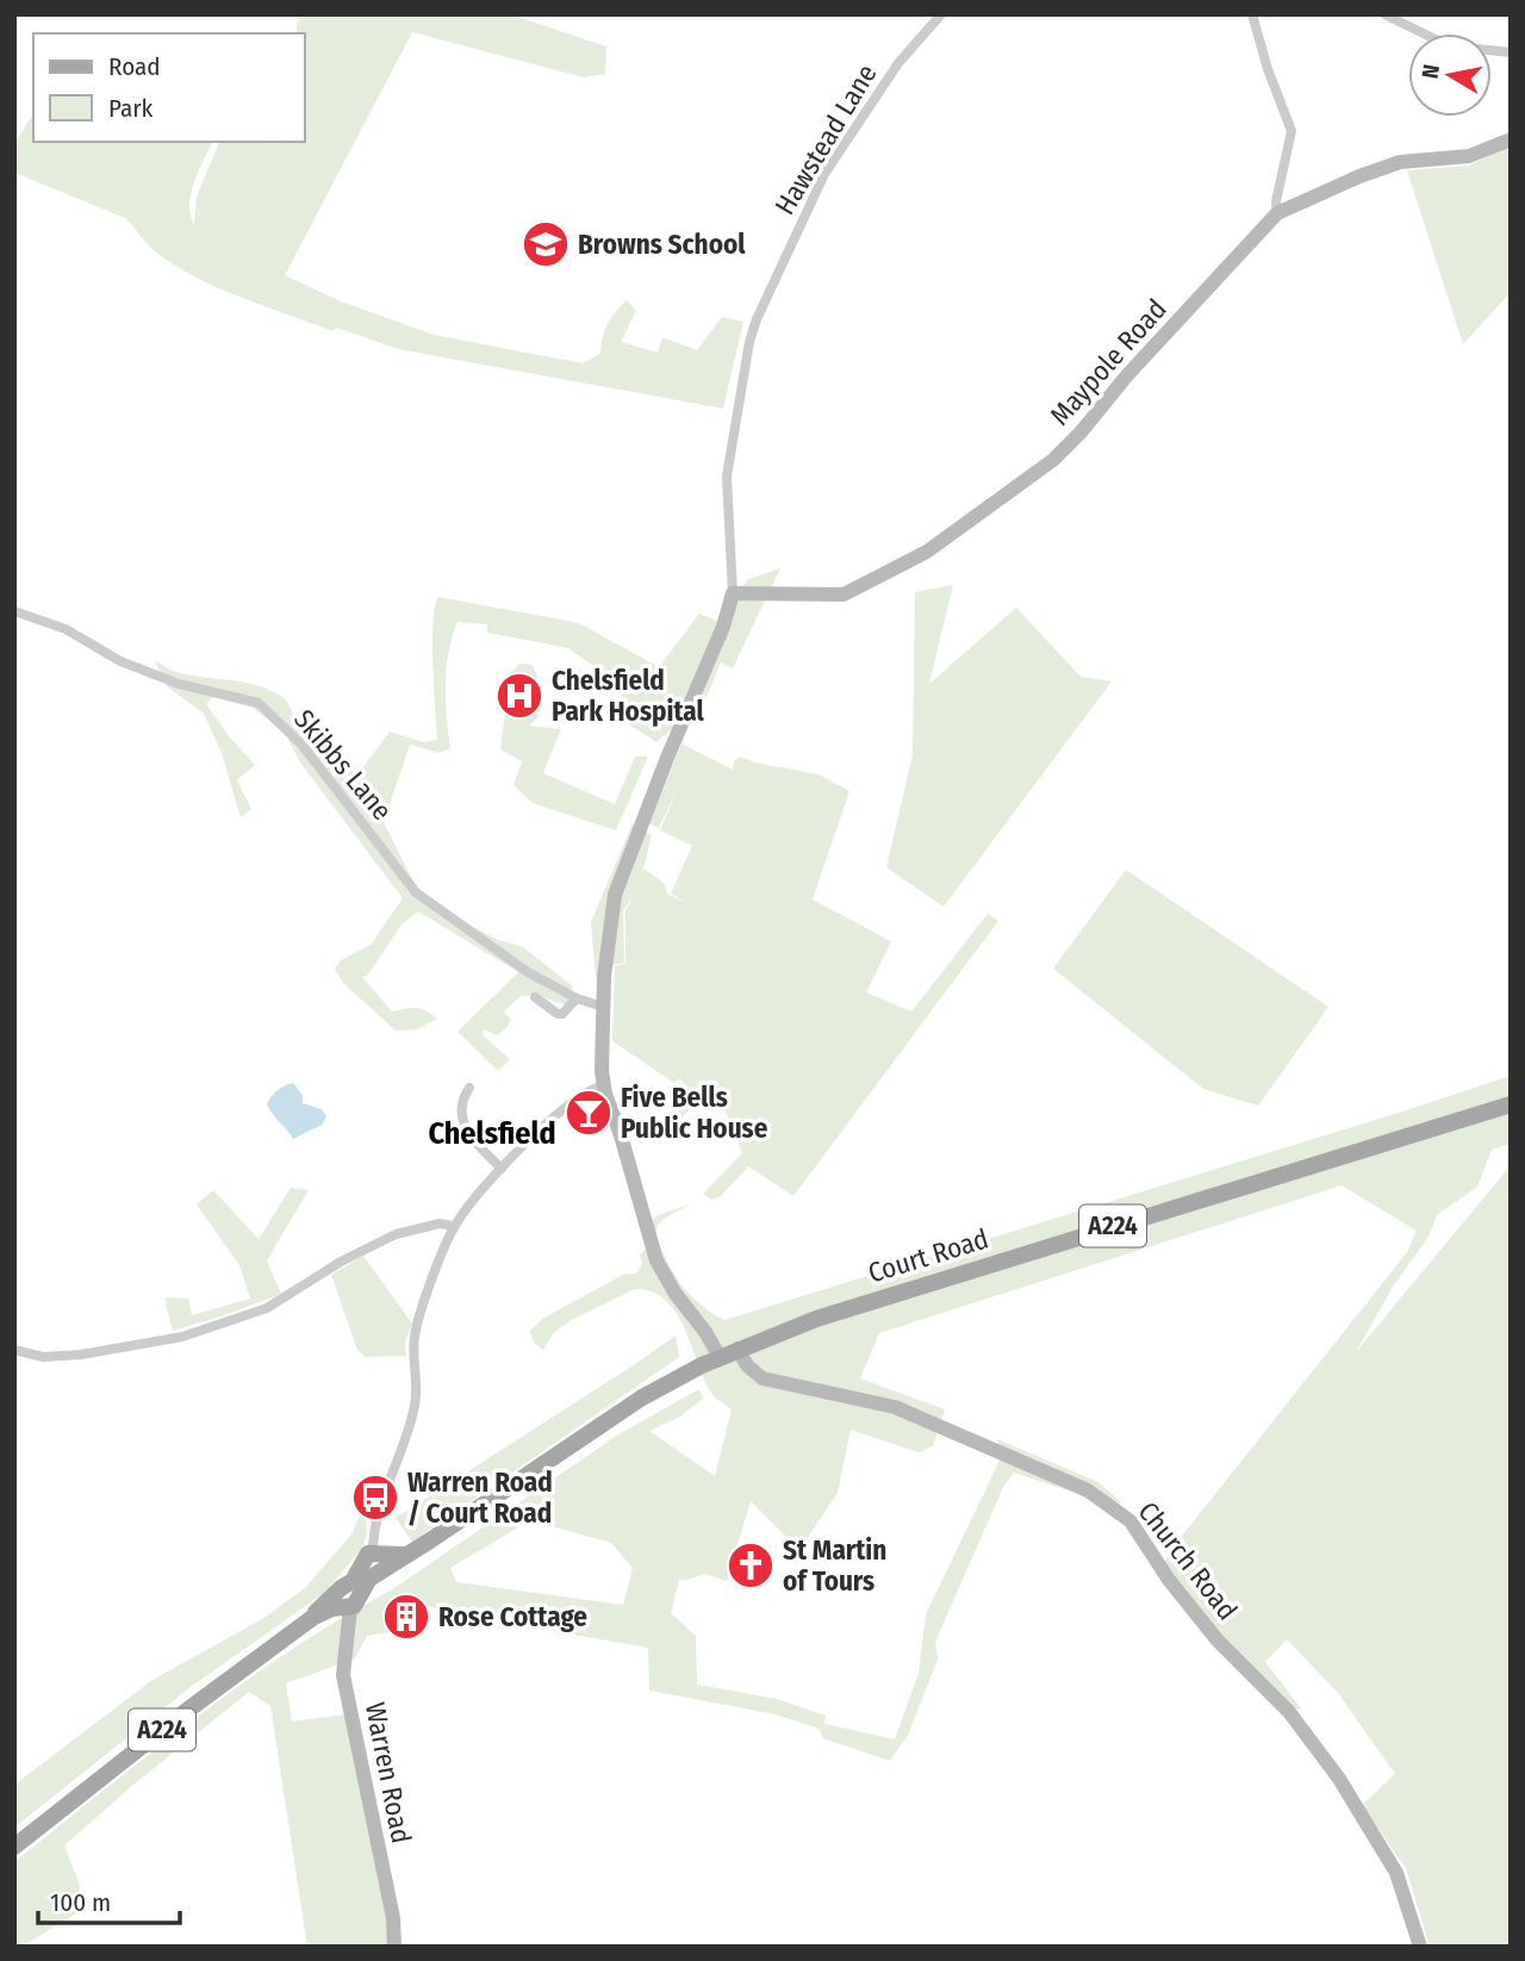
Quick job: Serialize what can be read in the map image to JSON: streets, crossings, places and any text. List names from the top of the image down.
{
  "streets": {
    "main road": ["A224", "Court Road"],
    "street": [
      "Hawstead Lane",
      "Maypole Road",
      "Skibbs Lane",
      "Church Road",
      "Warren Road"
    ]
  },
  "crossings": [
    ["Hawstead Lane", "Maypole Road"],
    ["Court Road", "Church Road"],
    ["Court Road", "Warren Road"]
  ],
  "districts": ["Chelsfield"],
  "places": {
    "school or university": ["Browns School"],
    "hospital": ["Chelsfield Park Hospital"],
    "bar": ["Five Bells Public House"],
    "bus stop": ["Warren Road / Court Road"],
    "church": ["St Martin of Tours"],
    "building": ["Rose Cottage"]
  },
  "legend": ["Road", "Park"],
  "scale_bar": "100 m",
  "north": "left"
}
